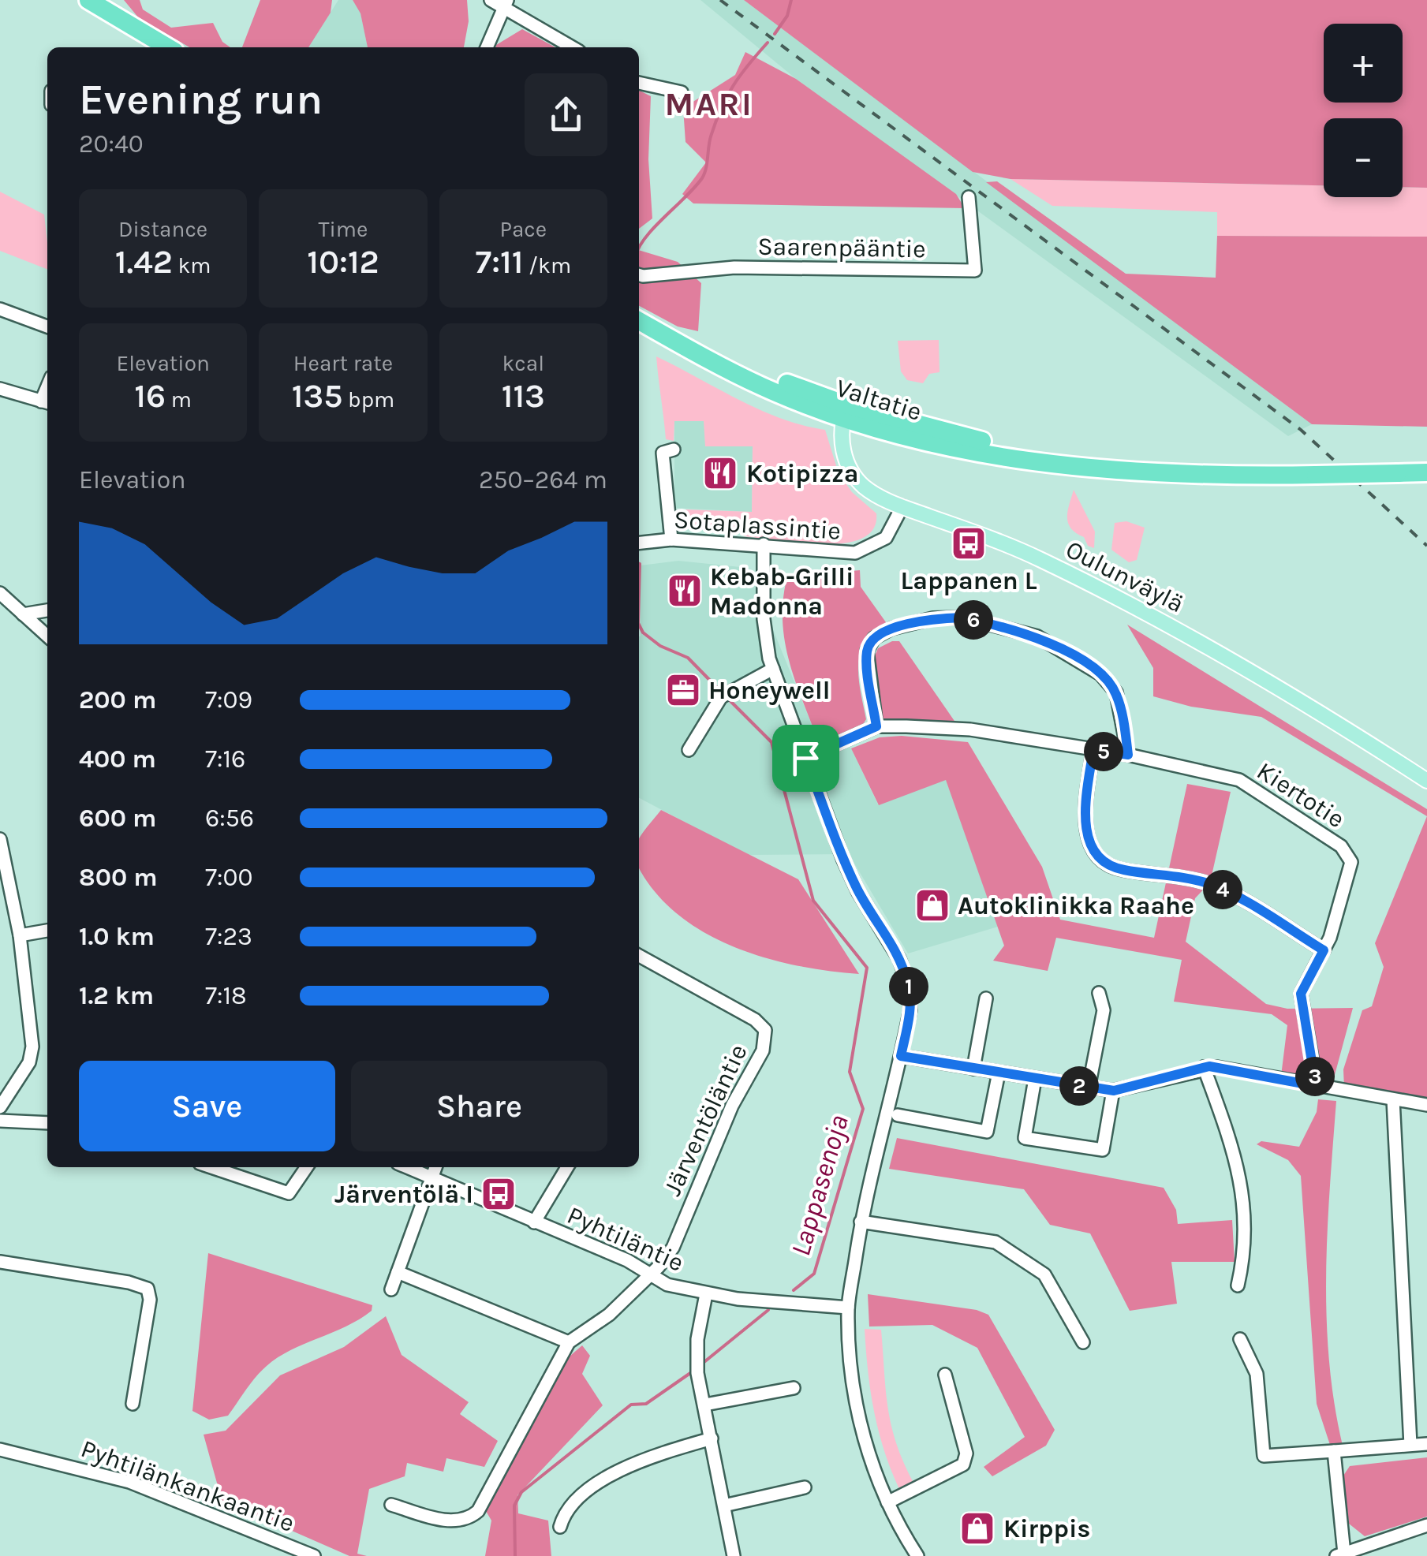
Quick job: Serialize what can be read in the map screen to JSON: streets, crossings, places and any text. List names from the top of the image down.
{
  "streets": {
    "highway": ["Valtatie"],
    "main road": ["Oulunväylä"],
    "street": [
      "Saarenpääntie",
      "Sotaplassintie",
      "Kiertotie",
      "Järventöläntie",
      "Pyhtiläntie",
      "Pyhtilänkankaantie"
    ]
  },
  "crossings": [
    ["Valtatie", "Oulunväylä"],
    ["Sotaplassintie", "Oulunväylä"],
    ["Järventöläntie", "Pyhtiläntie"]
  ],
  "districts": ["MARI"],
  "water": ["Lappasenoja"],
  "places": {
    "restaurant": ["Kotipizza", "Kebab-Grilli Madonna"],
    "bus stop": ["Lappanen L", "Järventölä I"],
    "office": ["Honeywell"],
    "shop": ["Autoklinikka Raahe", "Kirppis"]
  },
  "page": {
    "map_buttons": ["+", "−"],
    "heading": ["Evening run", "20:40"],
    "stats": [
      ["Distance", "1.42 km"],
      ["Time", "10:12"],
      ["Pace", "7:11 /km"],
      ["Elevation", "16 m"],
      ["Heart rate", "135 bpm"],
      ["kcal", "113"]
    ],
    "chart": ["Elevation", "250–264 m"],
    "pins": [
      "6",
      "5",
      "4",
      "1",
      "3",
      "2"
    ],
    "list": [
      {
        "name": "200 m",
        "note": "7:09"
      },
      {
        "name": "400 m",
        "note": "7:16"
      },
      {
        "name": "600 m",
        "note": "6:56"
      },
      {
        "name": "800 m",
        "note": "7:00"
      },
      {
        "name": "1.0 km",
        "note": "7:23"
      },
      {
        "name": "1.2 km",
        "note": "7:18"
      }
    ],
    "buttons": ["Save", "Share"]
  }
}
